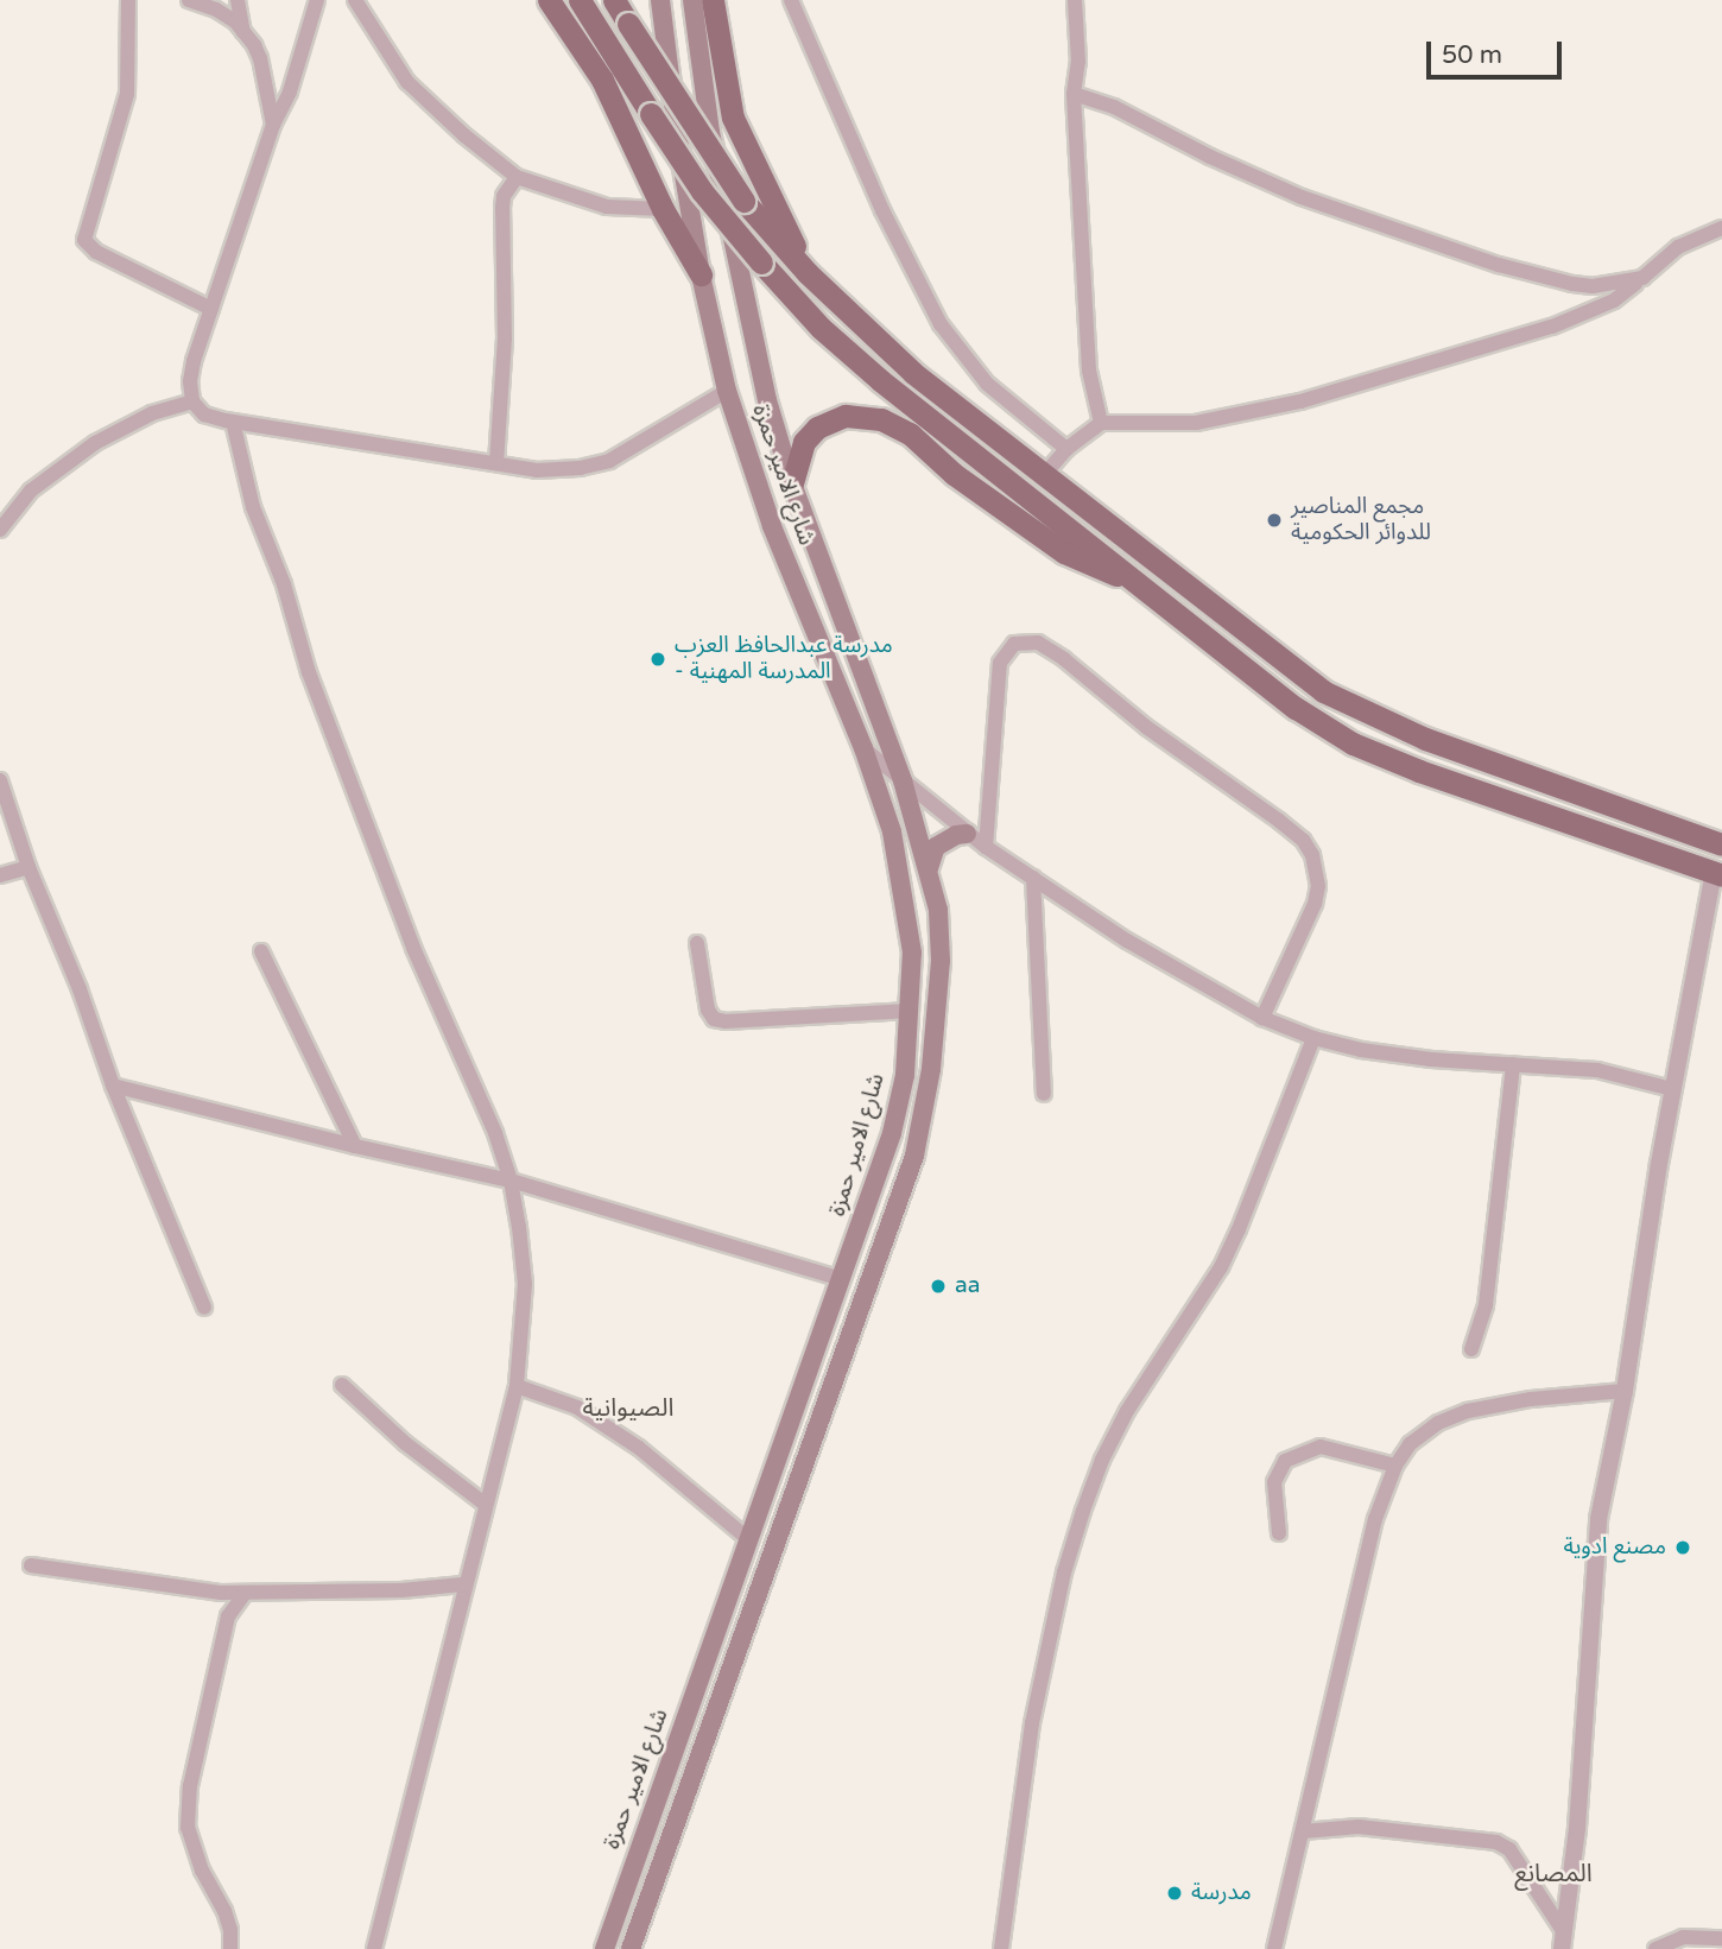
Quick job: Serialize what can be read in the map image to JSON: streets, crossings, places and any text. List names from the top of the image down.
{
  "streets": {
    "main road": ["شارع الامير حمزة"]
  },
  "districts": ["الصيوانية", "المصانع"],
  "places": [
    "مجمع المناصير للدوائر الحكومية",
    "مدرسة عبدالحافظ العزب - المدرسة المهنية",
    "aa",
    "مصنع ادوية",
    "مدرسة"
  ],
  "scale_bar": "50 m"
}
